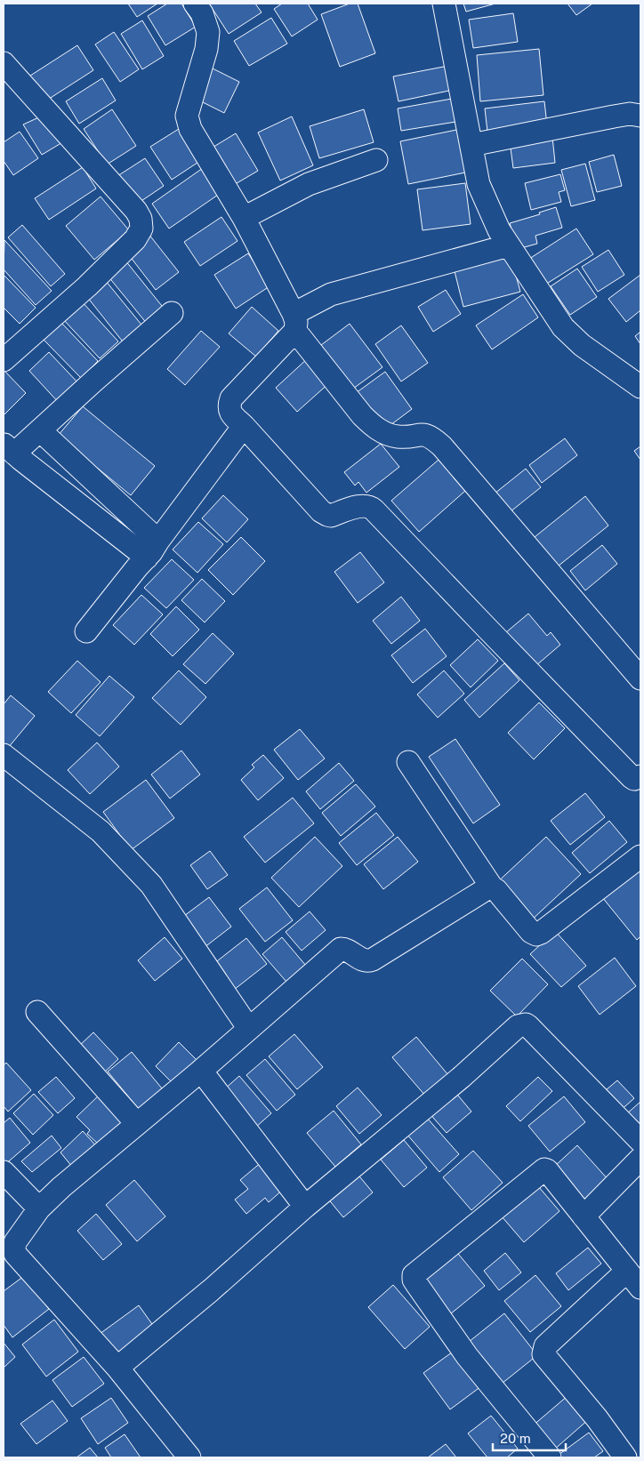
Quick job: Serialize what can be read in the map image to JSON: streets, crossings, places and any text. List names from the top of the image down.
{
  "scale_bar": "20 m"
}
